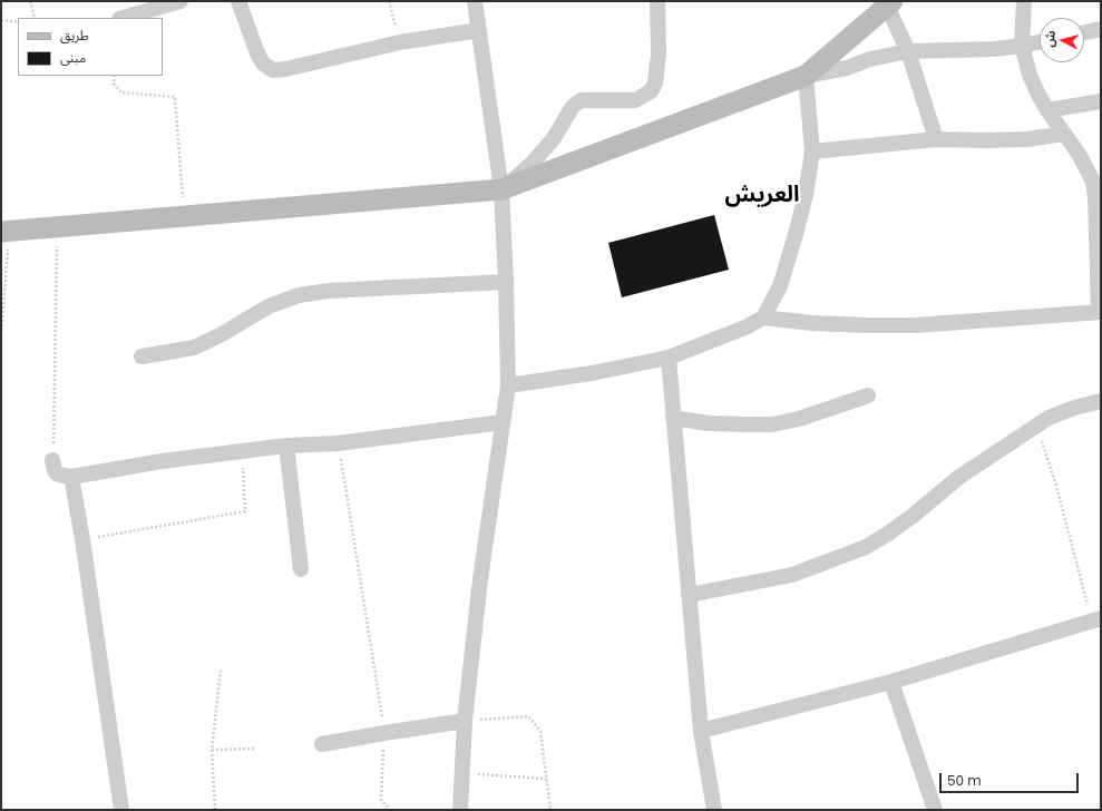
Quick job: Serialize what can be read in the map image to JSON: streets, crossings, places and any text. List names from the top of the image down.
{
  "districts": ["العريش"],
  "legend": ["طريق", "مبنى"],
  "scale_bar": "50 m",
  "north": "left"
}
